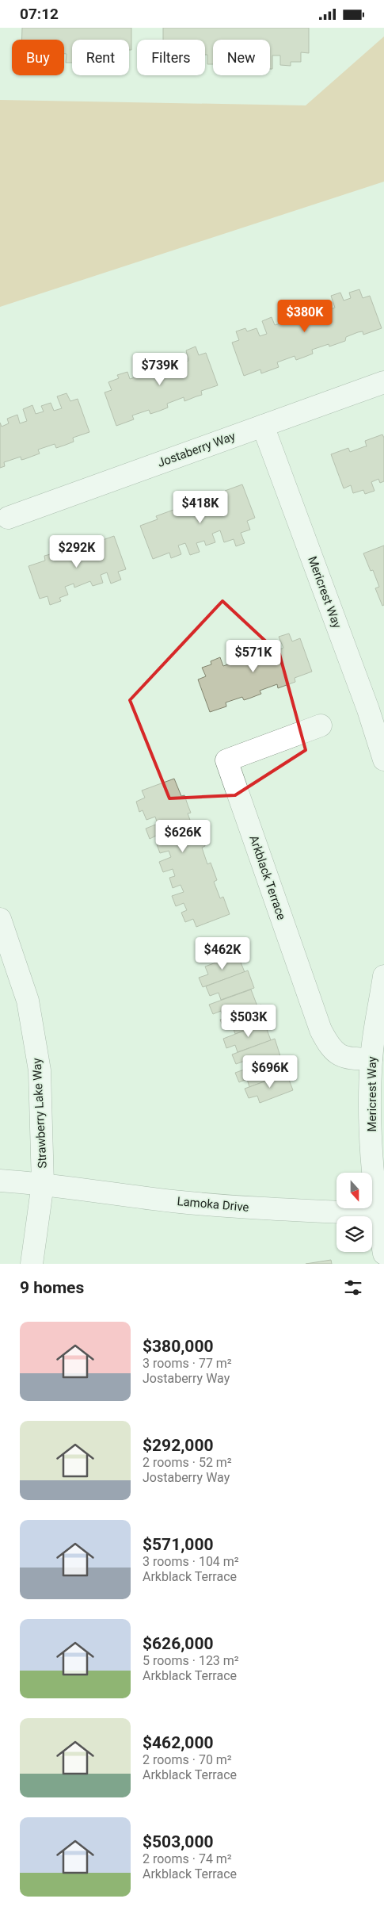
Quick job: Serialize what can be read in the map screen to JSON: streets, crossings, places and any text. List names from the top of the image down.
{
  "streets": {
    "street": [
      "Jostaberry Way",
      "Mericrest Way",
      "Arkblack Terrace",
      "Strawberry Lake Way",
      "Lamoka Drive"
    ]
  },
  "crossings": [
    ["Jostaberry Way", "Mericrest Way"],
    ["Mericrest Way", "Arkblack Terrace"],
    ["Mericrest Way", "Lamoka Drive"],
    ["Strawberry Lake Way", "Lamoka Drive"]
  ],
  "north": "bottom",
  "page": {
    "status": "07:12",
    "chip": [
      "Buy",
      "Rent",
      "Filters",
      "New"
    ],
    "price": [
      "$380K",
      "$739K",
      "$418K",
      "$292K",
      "$571K",
      "$626K",
      "$462K",
      "$503K",
      "$696K"
    ],
    "heading": "9 homes",
    "list": [
      {
        "name": "$380,000",
        "note": "3 rooms · 77 m² · Jostaberry Way"
      },
      {
        "name": "$292,000",
        "note": "2 rooms · 52 m² · Jostaberry Way"
      },
      {
        "name": "$571,000",
        "note": "3 rooms · 104 m² · Arkblack Terrace"
      },
      {
        "name": "$626,000",
        "note": "5 rooms · 123 m² · Arkblack Terrace"
      },
      {
        "name": "$462,000",
        "note": "2 rooms · 70 m² · Arkblack Terrace"
      },
      {
        "name": "$503,000",
        "note": "2 rooms · 74 m² · Arkblack Terrace"
      }
    ]
  }
}
